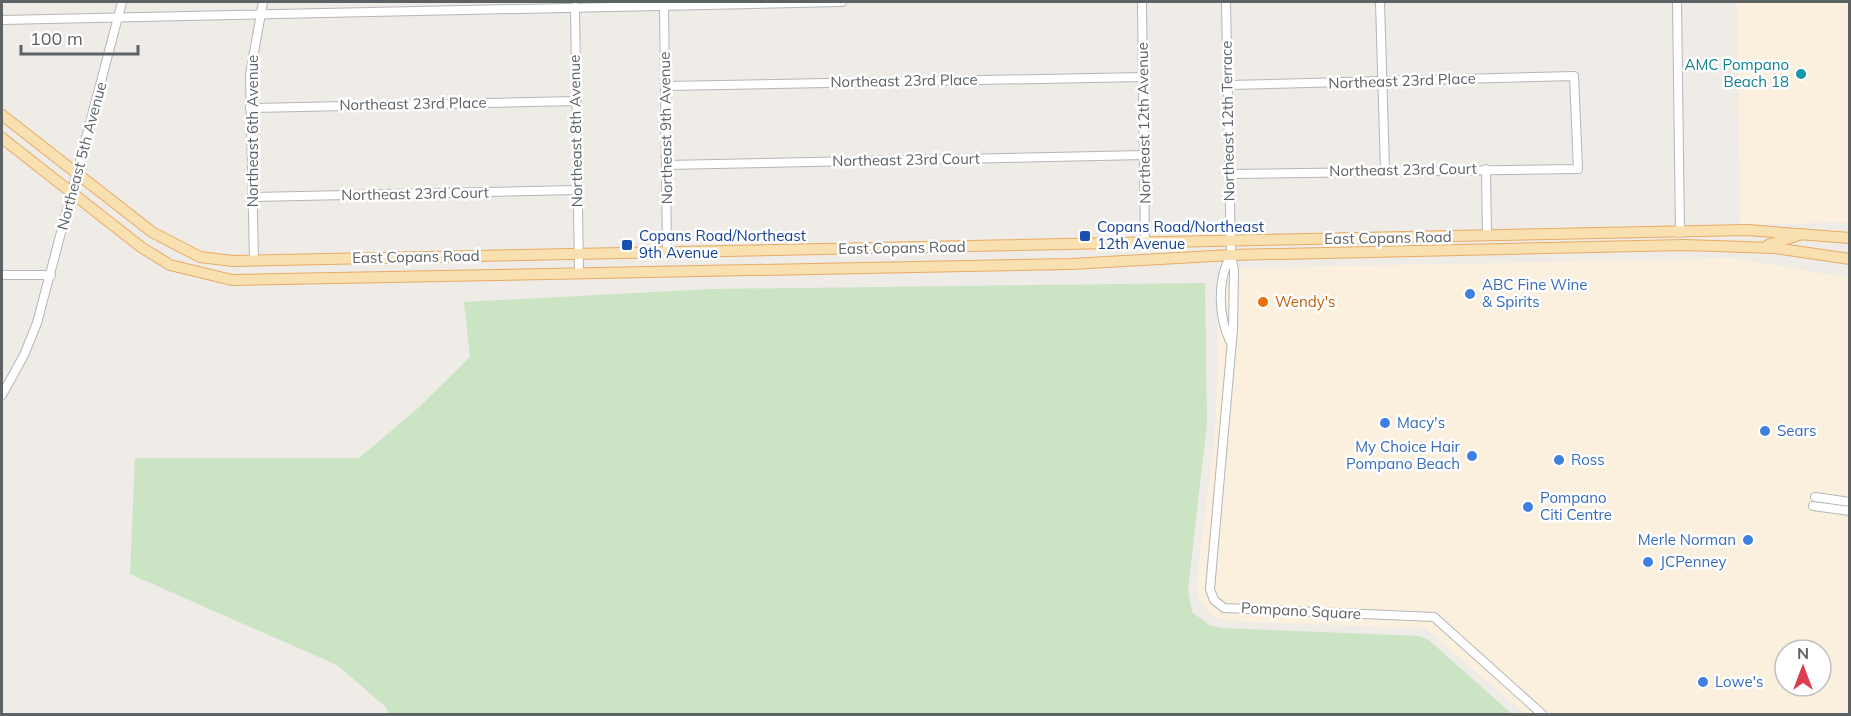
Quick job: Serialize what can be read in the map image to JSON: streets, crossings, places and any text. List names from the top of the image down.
{
  "streets": {
    "main road": ["East Copans Road"],
    "street": [
      "Northeast 23rd Place",
      "Northeast 12th Terrace",
      "Northeast 12th Avenue",
      "Northeast 9th Avenue",
      "Northeast 6th Avenue",
      "Northeast 8th Avenue",
      "Northeast 5th Avenue",
      "Northeast 23rd Court",
      "Pompano Square"
    ]
  },
  "crossings": [
    ["Northeast 23rd Place", "Northeast 12th Terrace"],
    ["Northeast 23rd Place", "Northeast 12th Avenue"],
    ["Northeast 23rd Place", "Northeast 9th Avenue"],
    ["Northeast 23rd Place", "Northeast 6th Avenue"],
    ["Northeast 23rd Place", "Northeast 8th Avenue"],
    ["Northeast 23rd Place", "Northeast 23rd Court"],
    ["Northeast 12th Terrace", "Northeast 23rd Court"],
    ["Northeast 12th Terrace", "East Copans Road"],
    ["Northeast 12th Terrace", "Pompano Square"],
    ["Northeast 12th Avenue", "Northeast 23rd Court"],
    ["Northeast 12th Avenue", "East Copans Road"],
    ["Northeast 9th Avenue", "Northeast 23rd Court"],
    ["Northeast 9th Avenue", "East Copans Road"],
    ["Northeast 6th Avenue", "Northeast 23rd Court"],
    ["Northeast 6th Avenue", "East Copans Road"],
    ["Northeast 8th Avenue", "Northeast 23rd Court"],
    ["Northeast 8th Avenue", "East Copans Road"],
    ["Northeast 5th Avenue", "East Copans Road"],
    ["East Copans Road", "Pompano Square"]
  ],
  "places": {
    "other": [
      "AMC Pompano Beach 18",
      "ABC Fine Wine & Spirits",
      "Wendy's",
      "Macy's",
      "Sears",
      "My Choice Hair Pompano Beach",
      "Ross",
      "Pompano Citi Centre",
      "Merle Norman",
      "JCPenney",
      "Lowe's"
    ],
    "transit": ["Copans Road/Northeast 12th Avenue", "Copans Road/Northeast 9th Avenue"]
  },
  "scale_bar": "100 m",
  "north": "top"
}
